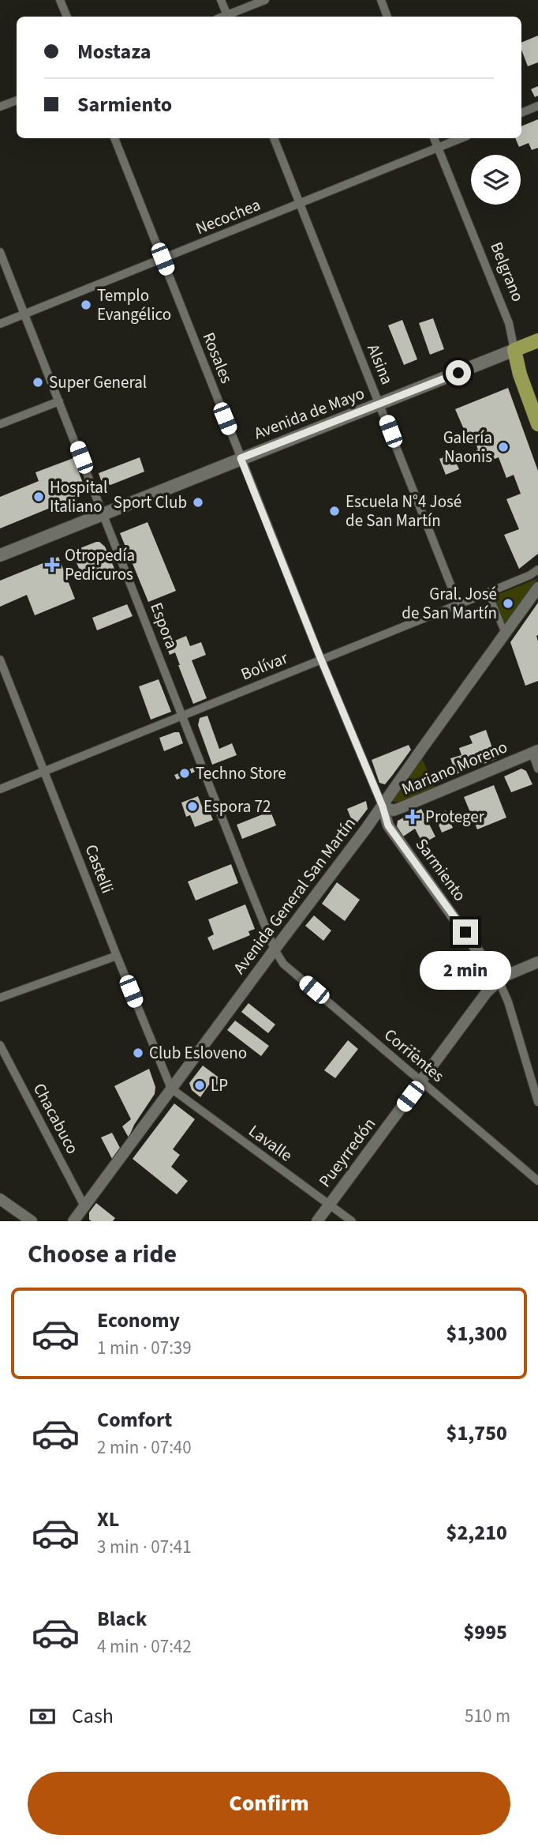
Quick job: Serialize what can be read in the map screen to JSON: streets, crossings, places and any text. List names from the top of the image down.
{
  "streets": {
    "main road": ["Belgrano", "Avenida de Mayo"],
    "street": [
      "Necochea",
      "Rosales",
      "Alsina",
      "Espora",
      "Bolívar",
      "Mariano Moreno",
      "Castelli",
      "Sarmiento",
      "Avenida General San Martín",
      "Corrientes",
      "Chacabuco",
      "Lavalle",
      "Pueyrredón"
    ]
  },
  "crossings": [
    ["Necochea", "Belgrano"],
    ["Necochea", "Rosales"],
    ["Necochea", "Alsina"],
    ["Necochea", "Espora"],
    ["Belgrano", "Avenida de Mayo"],
    ["Rosales", "Avenida de Mayo"],
    ["Rosales", "Bolívar"],
    ["Rosales", "Mariano Moreno"],
    ["Rosales", "Sarmiento"],
    ["Rosales", "Avenida General San Martín"],
    ["Alsina", "Avenida de Mayo"],
    ["Alsina", "Bolívar"],
    ["Avenida de Mayo", "Espora"],
    ["Espora", "Bolívar"],
    ["Espora", "Avenida General San Martín"],
    ["Espora", "Corrientes"],
    ["Bolívar", "Castelli"],
    ["Mariano Moreno", "Sarmiento"],
    ["Mariano Moreno", "Avenida General San Martín"],
    ["Castelli", "Avenida General San Martín"],
    ["Castelli", "Lavalle"],
    ["Sarmiento", "Avenida General San Martín"],
    ["Sarmiento", "Pueyrredón"],
    ["Avenida General San Martín", "Corrientes"],
    ["Avenida General San Martín", "Chacabuco"],
    ["Avenida General San Martín", "Lavalle"],
    ["Corrientes", "Pueyrredón"],
    ["Lavalle", "Pueyrredón"]
  ],
  "places": {
    "other": [
      "Templo Evangélico",
      "Super General",
      "Galería Naonis",
      "Hospital Italiano",
      "Sport Club",
      "Escuela N°4 José de San Martín",
      "Gral. José de San Martín",
      "Techno Store",
      "Espora 72",
      "Club Esloveno",
      "LP"
    ],
    "health": ["Otropedía Pedicuros", "Proteger"]
  },
  "page": {
    "banner": ["Mostaza", "Sarmiento"],
    "bubble": "2 min",
    "heading": "Choose a ride",
    "list": [
      {
        "name": "Economy",
        "note": "1 min · 07:39",
        "value": "$1,300"
      },
      {
        "name": "Comfort",
        "note": "2 min · 07:40",
        "value": "$1,750"
      },
      {
        "name": "XL",
        "note": "3 min · 07:41",
        "value": "$2,210"
      },
      {
        "name": "Black",
        "note": "4 min · 07:42",
        "value": "$995"
      }
    ],
    "pay": ["Cash", "510 m"],
    "buttons": "Confirm"
  }
}
